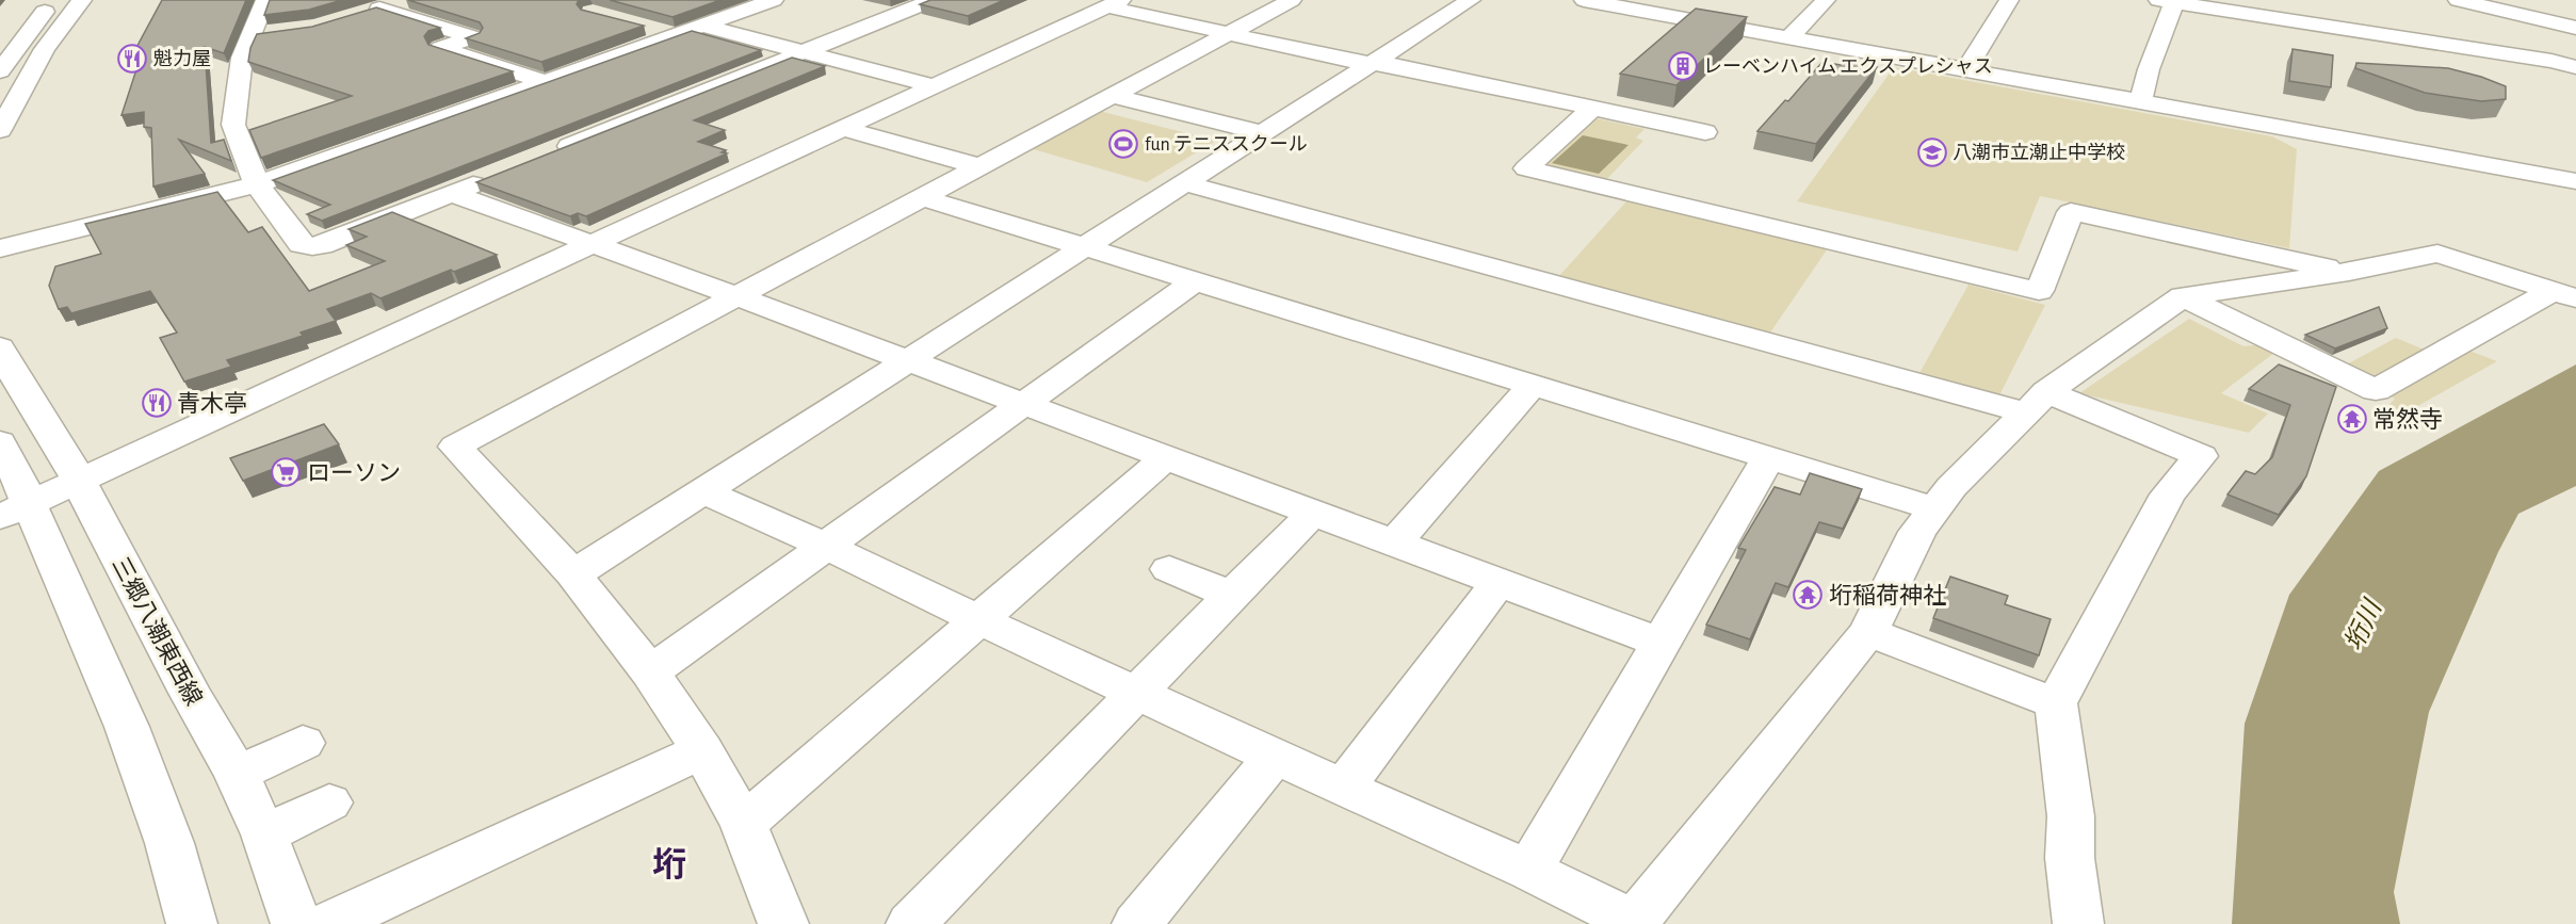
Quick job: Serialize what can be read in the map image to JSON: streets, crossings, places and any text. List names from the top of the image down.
{
  "streets": {
    "street": ["三郷八潮東西線"]
  },
  "districts": ["垳"],
  "water": ["垳川"],
  "places": {
    "restaurant": ["魁力屋", "青木亭"],
    "building": ["レーベンハイム エクスプレシャス"],
    "sports": ["fun テニススクール"],
    "school or university": ["八潮市立潮止中学校"],
    "temple": ["常然寺", "垳稲荷神社"],
    "supermarket": ["ローソン"]
  }
}
